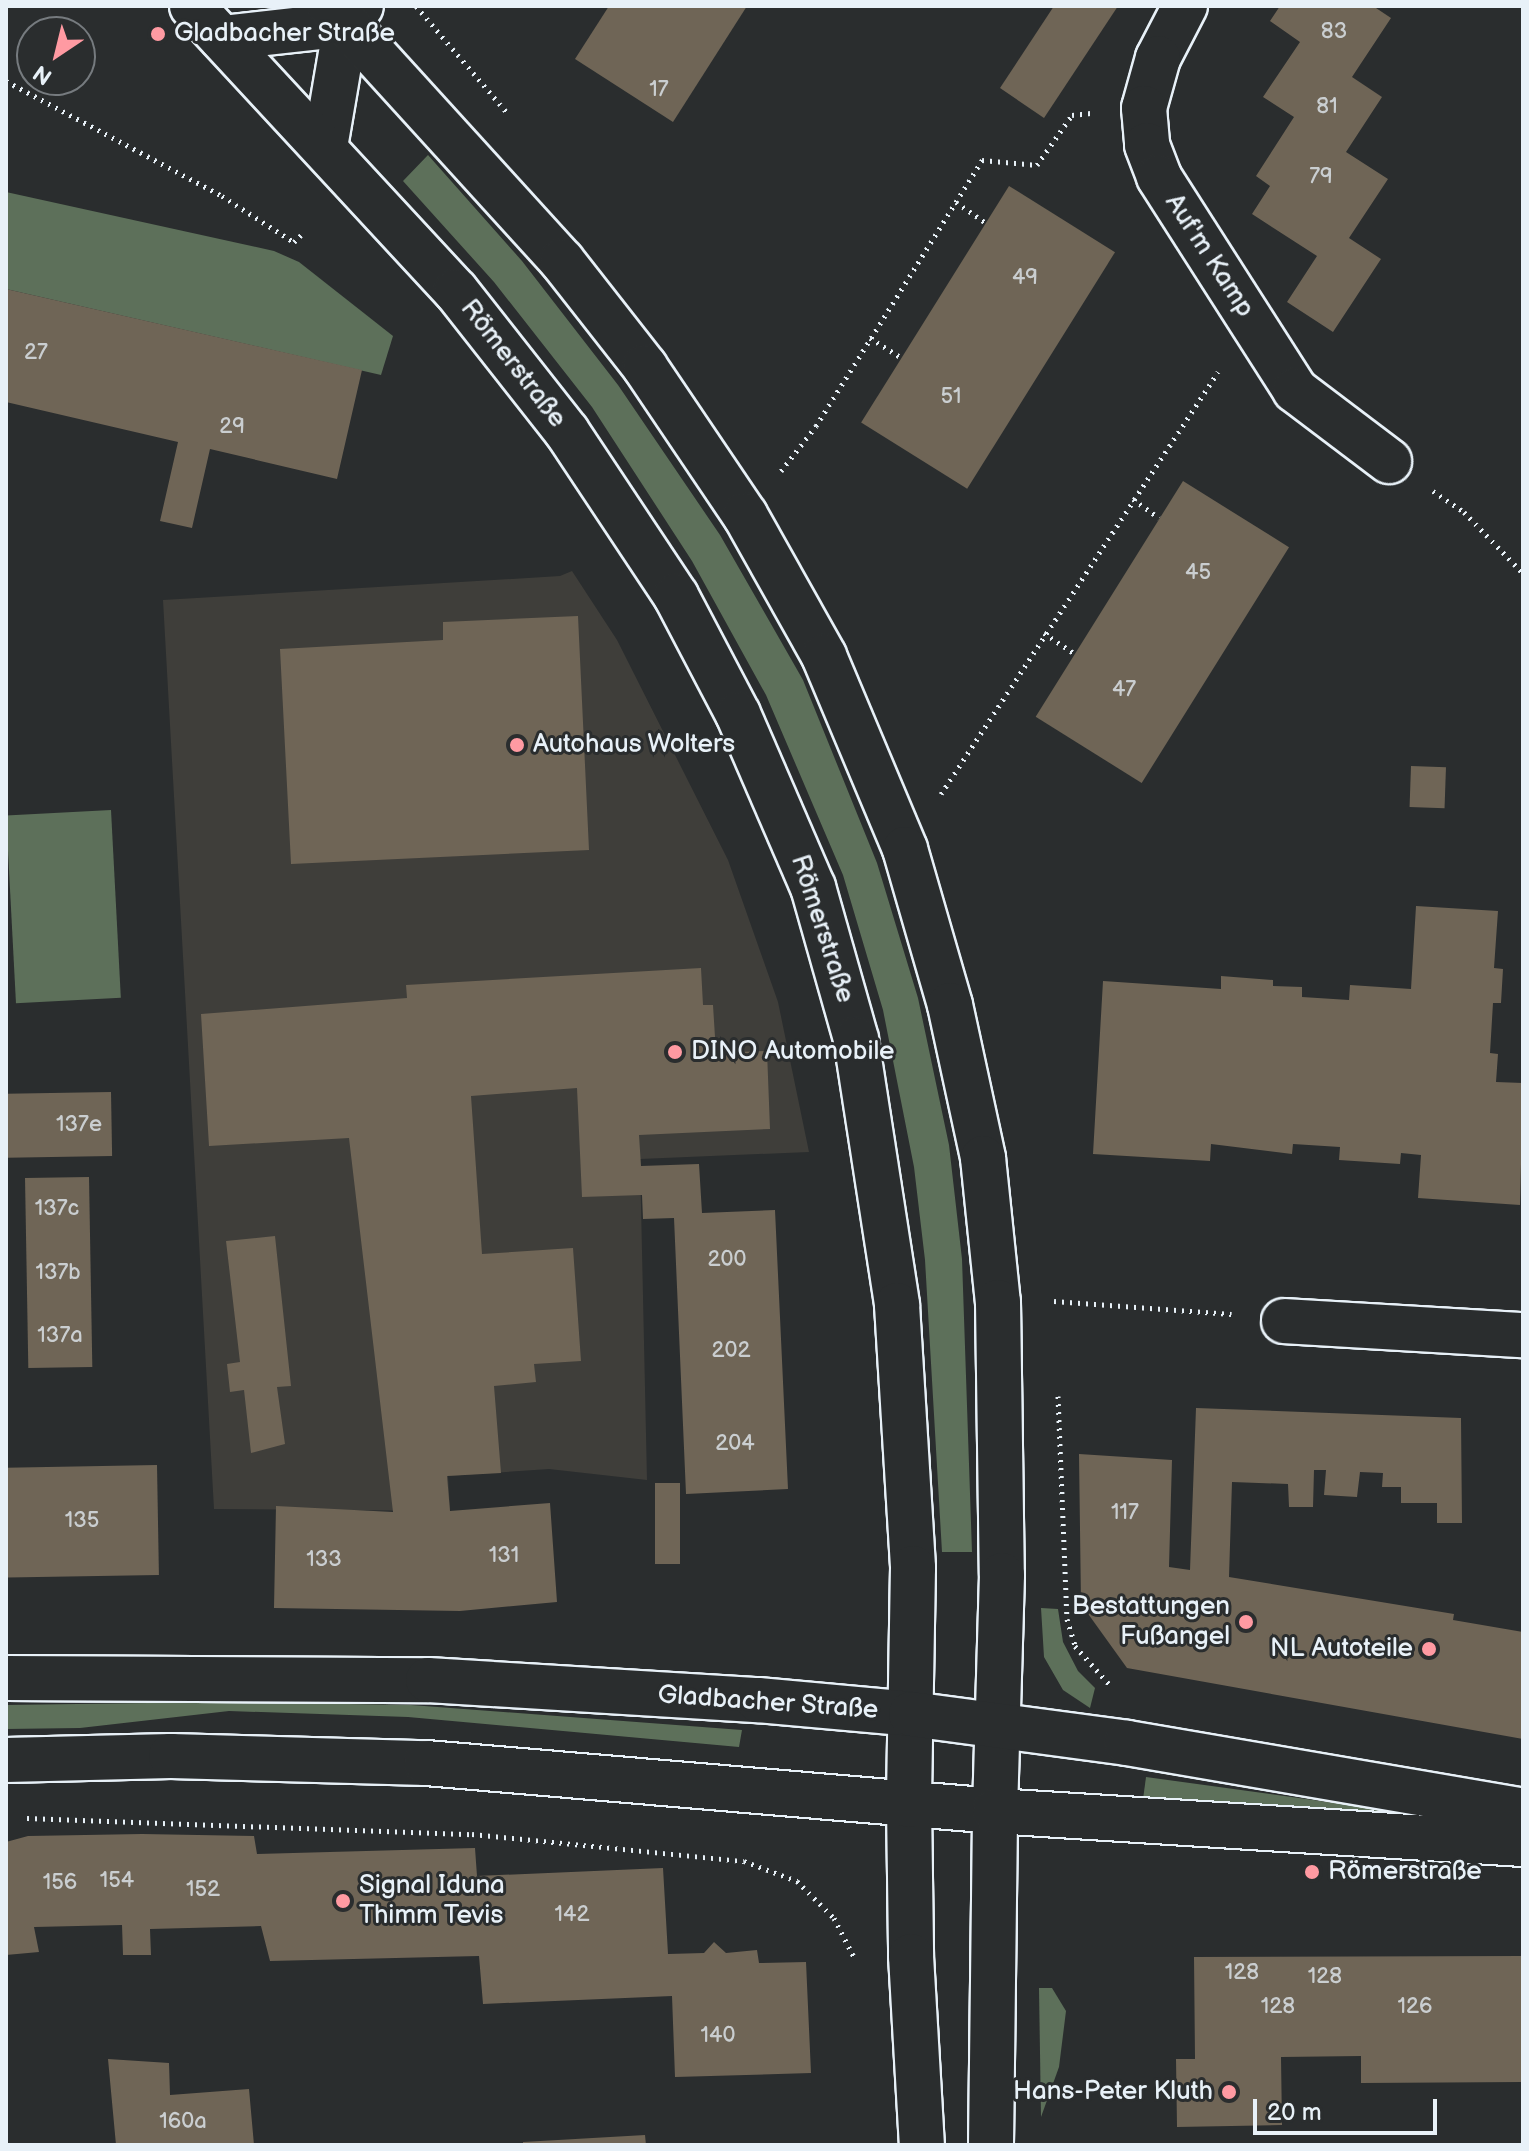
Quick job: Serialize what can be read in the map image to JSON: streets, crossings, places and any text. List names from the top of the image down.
{
  "streets": {
    "main road": ["Auf'm Kamp", "Römerstraße", "Gladbacher Straße"]
  },
  "crossings": [
    ["Römerstraße", "Gladbacher Straße"]
  ],
  "places": [
    "Gladbacher Straße",
    "Autohaus Wolters",
    "DINO Automobile",
    "Bestattungen Fußangel",
    "NL Autoteile",
    "Römerstraße",
    "Signal Iduna Thimm Tevis",
    "Hans-Peter Kluth"
  ],
  "house_numbers": [
    "83",
    "17",
    "81",
    "79",
    "49",
    "27",
    "51",
    "29",
    "45",
    "47",
    "137e",
    "137c",
    "200",
    "137b",
    "137a",
    "202",
    "204",
    "117",
    "135",
    "131",
    "133",
    "154",
    "156",
    "152",
    "142",
    "128",
    "128",
    "128",
    "126",
    "140",
    "160a"
  ],
  "scale_bar": "20 m",
  "north": "bottom left"
}
